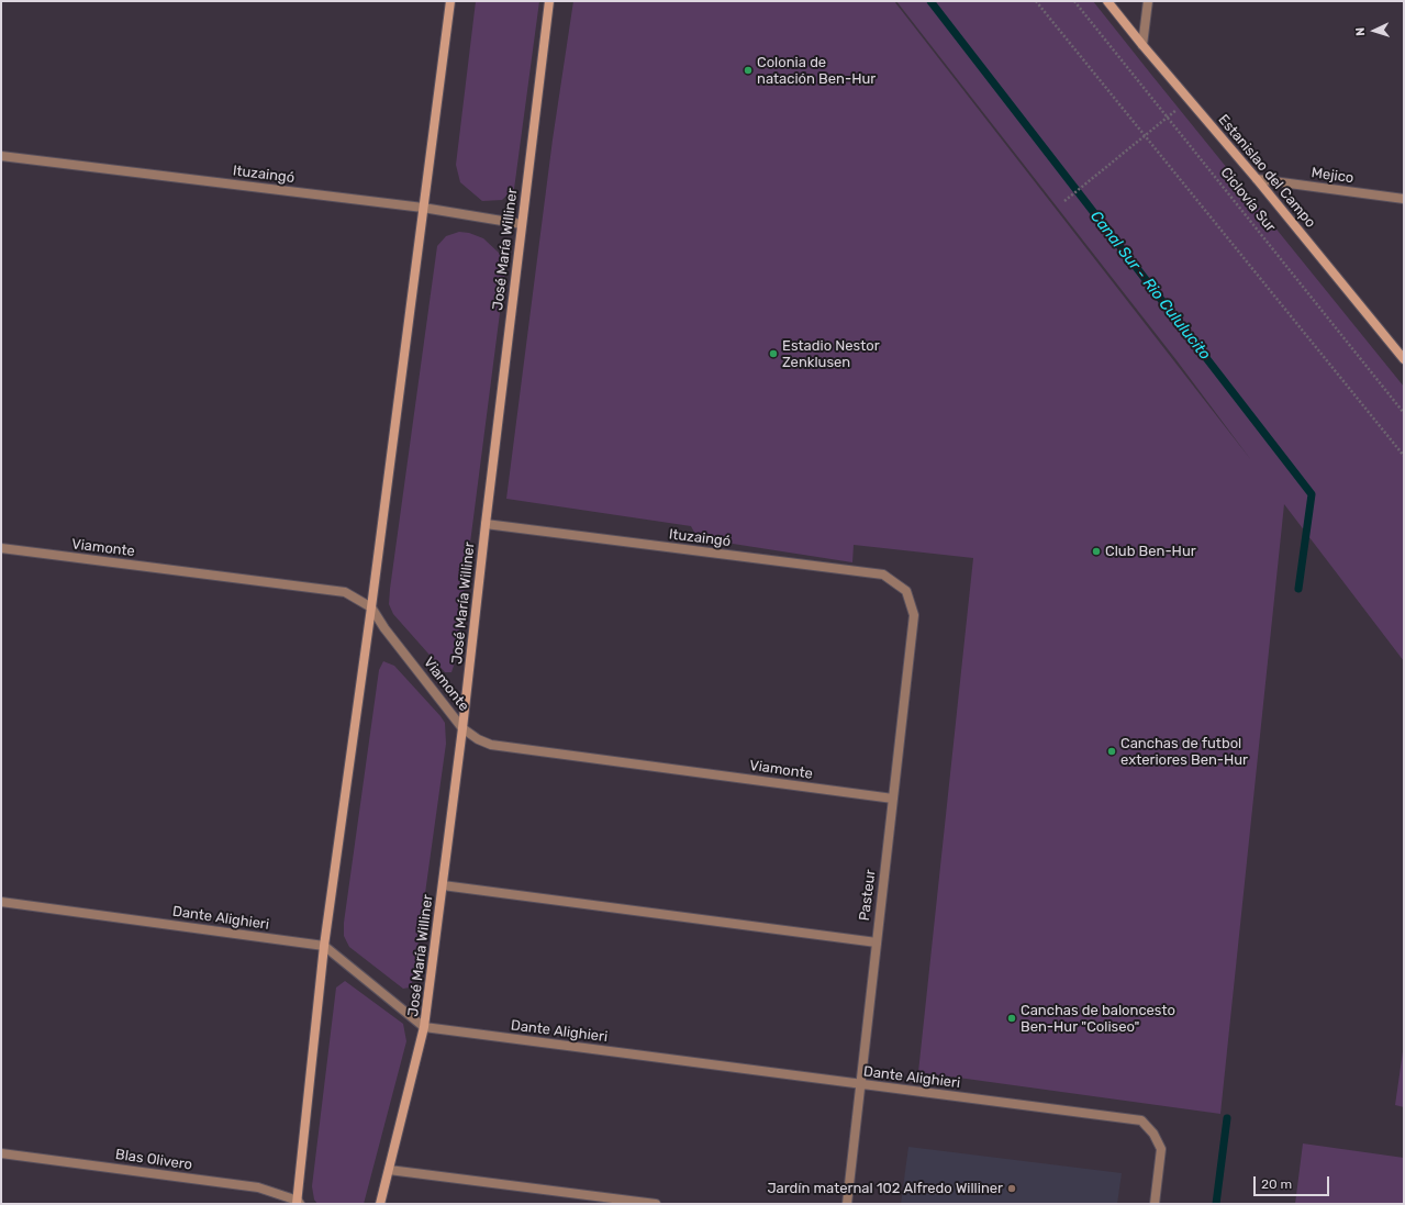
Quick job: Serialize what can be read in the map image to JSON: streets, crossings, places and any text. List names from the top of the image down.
{
  "streets": {
    "street": [
      "Estanislao del Campo",
      "Ituzaingó",
      "Mejico",
      "José María Williner",
      "Viamonte",
      "Pasteur",
      "Dante Alighieri",
      "Blas Olivero"
    ],
    "path": ["Ciclovía Sur"]
  },
  "crossings": [
    ["Estanislao del Campo", "Mejico"],
    ["Ituzaingó", "José María Williner"],
    ["Ituzaingó", "Pasteur"],
    ["José María Williner", "Viamonte"],
    ["José María Williner", "Dante Alighieri"],
    ["Viamonte", "Pasteur"],
    ["Pasteur", "Dante Alighieri"]
  ],
  "water": ["Canal Sur - Rio Cululucito"],
  "places": [
    "Colonia de natación Ben-Hur",
    "Estadio Nestor Zenklusen",
    "Club Ben-Hur",
    "Canchas de futbol exteriores Ben-Hur",
    "Canchas de baloncesto Ben-Hur \"Coliseo\"",
    "Jardín maternal 102 Alfredo Williner"
  ],
  "scale_bar": "20 m",
  "north": "left"
}
